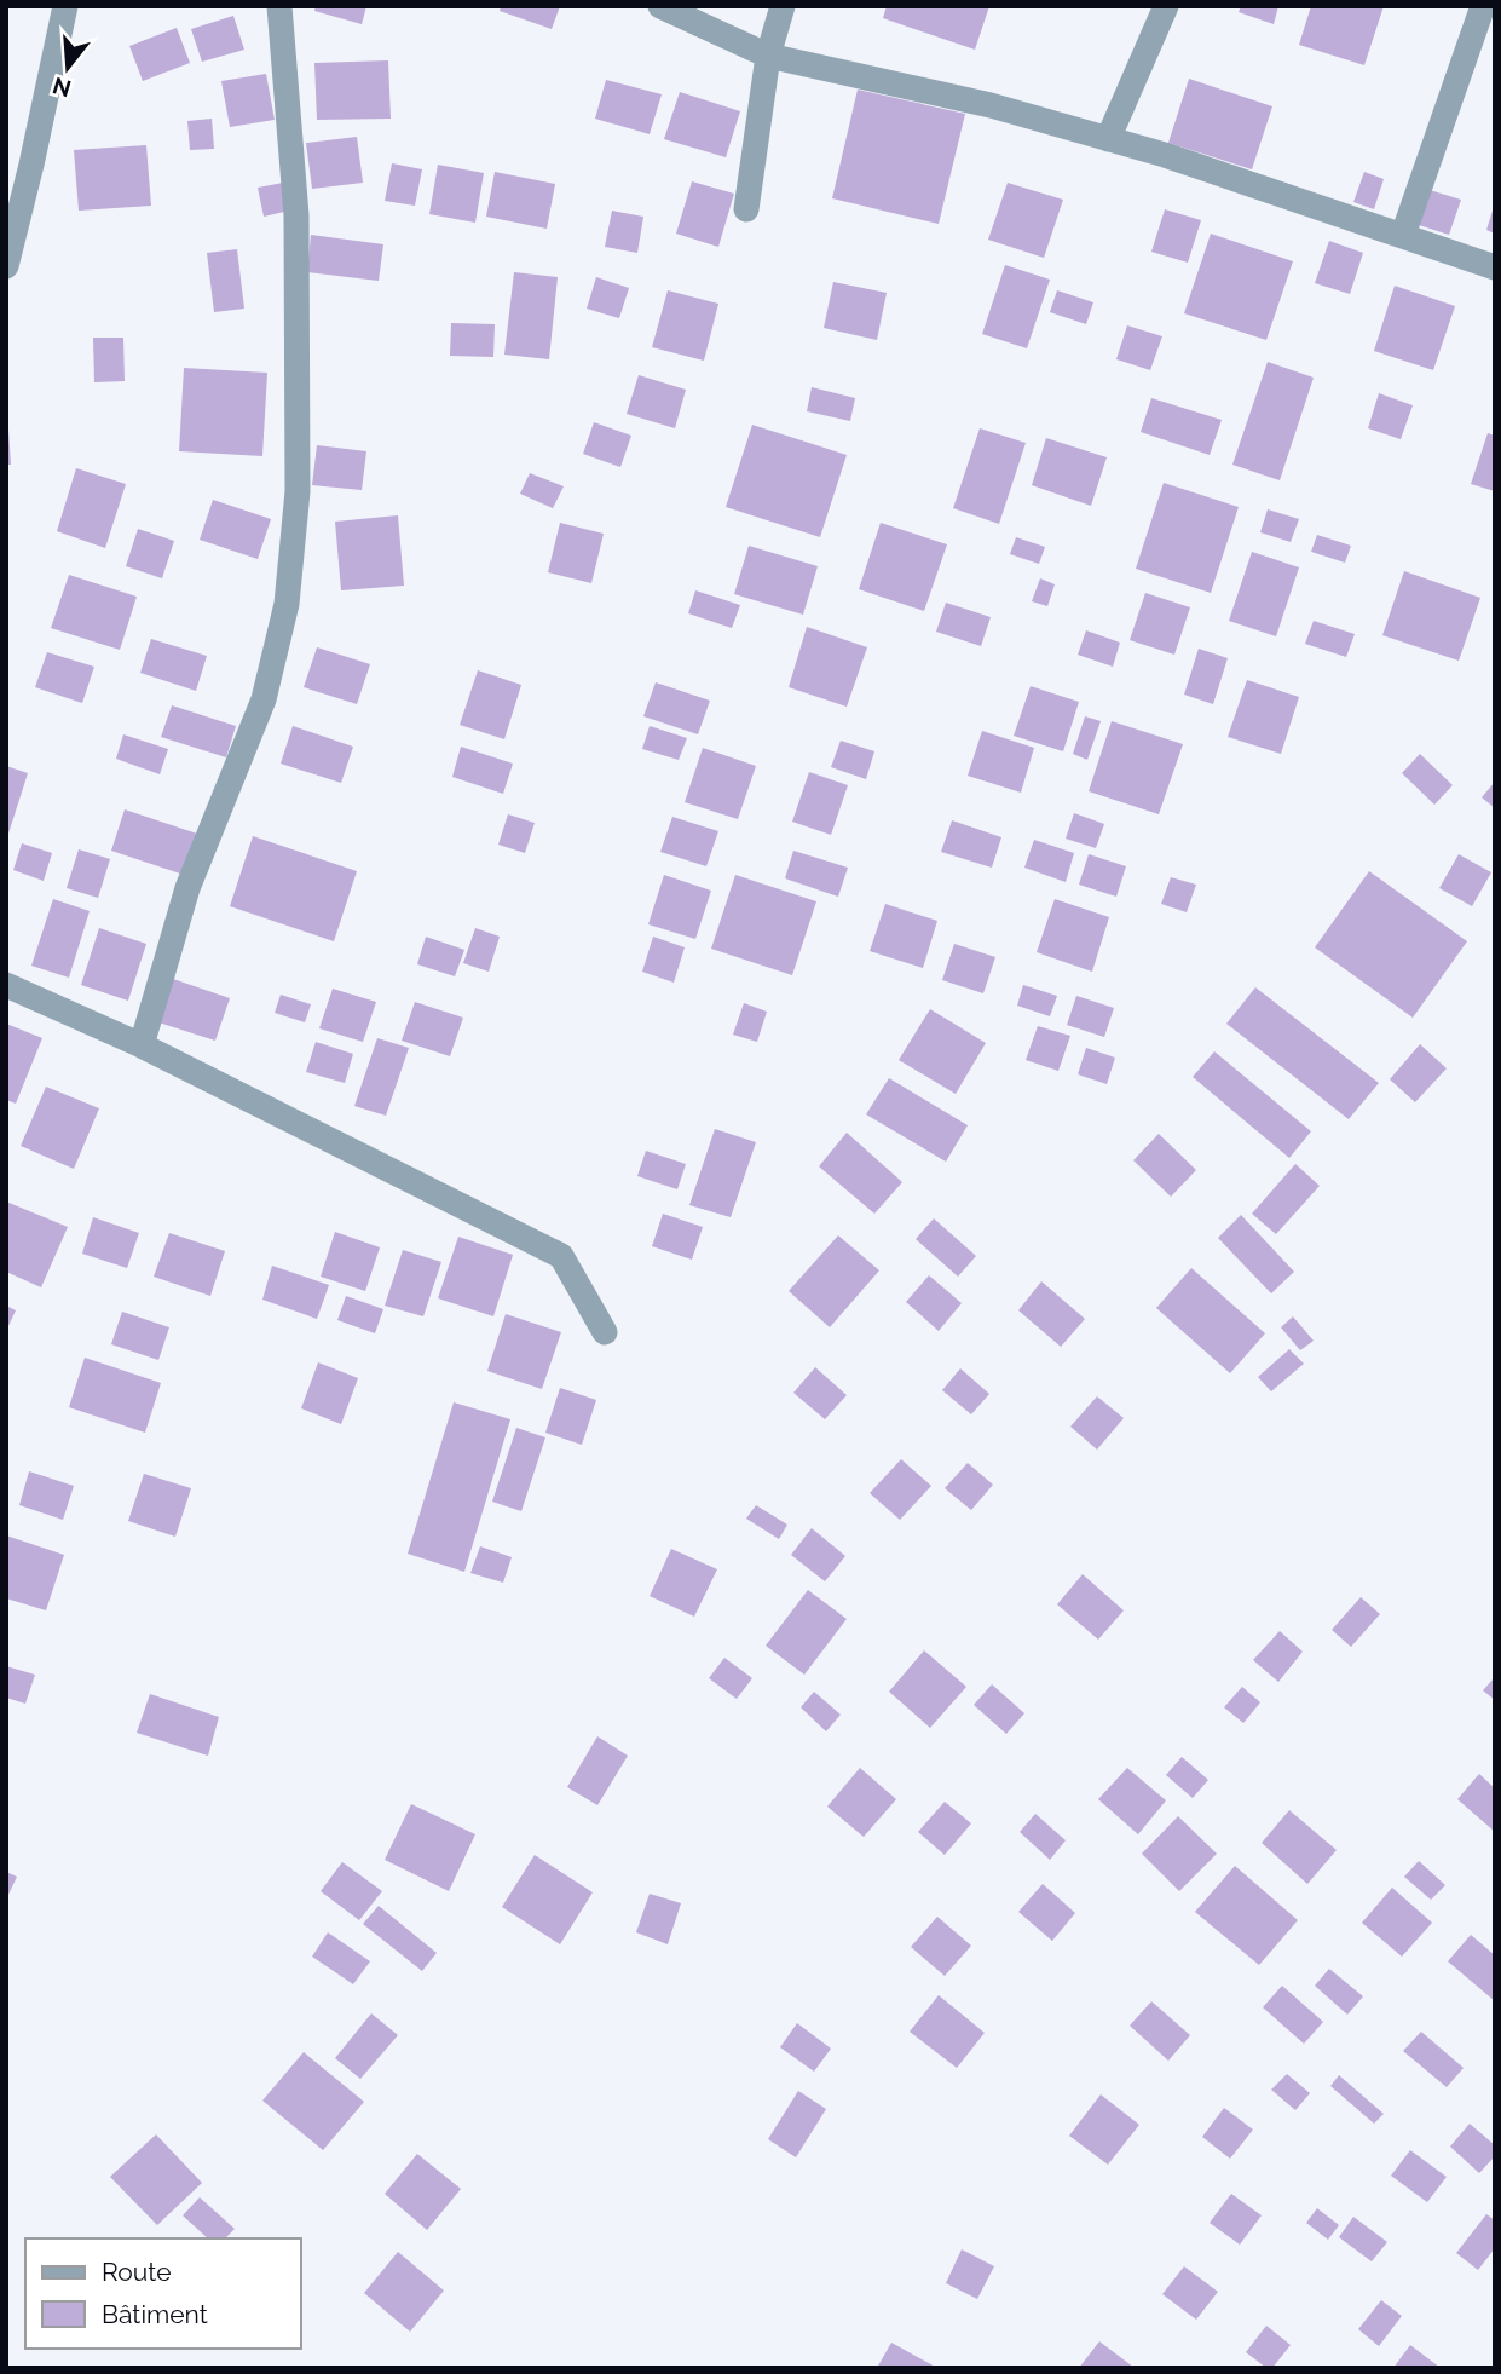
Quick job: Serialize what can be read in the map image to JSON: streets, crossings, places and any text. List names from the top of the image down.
{
  "legend": ["Route", "Bâtiment"],
  "north": "bottom"
}
